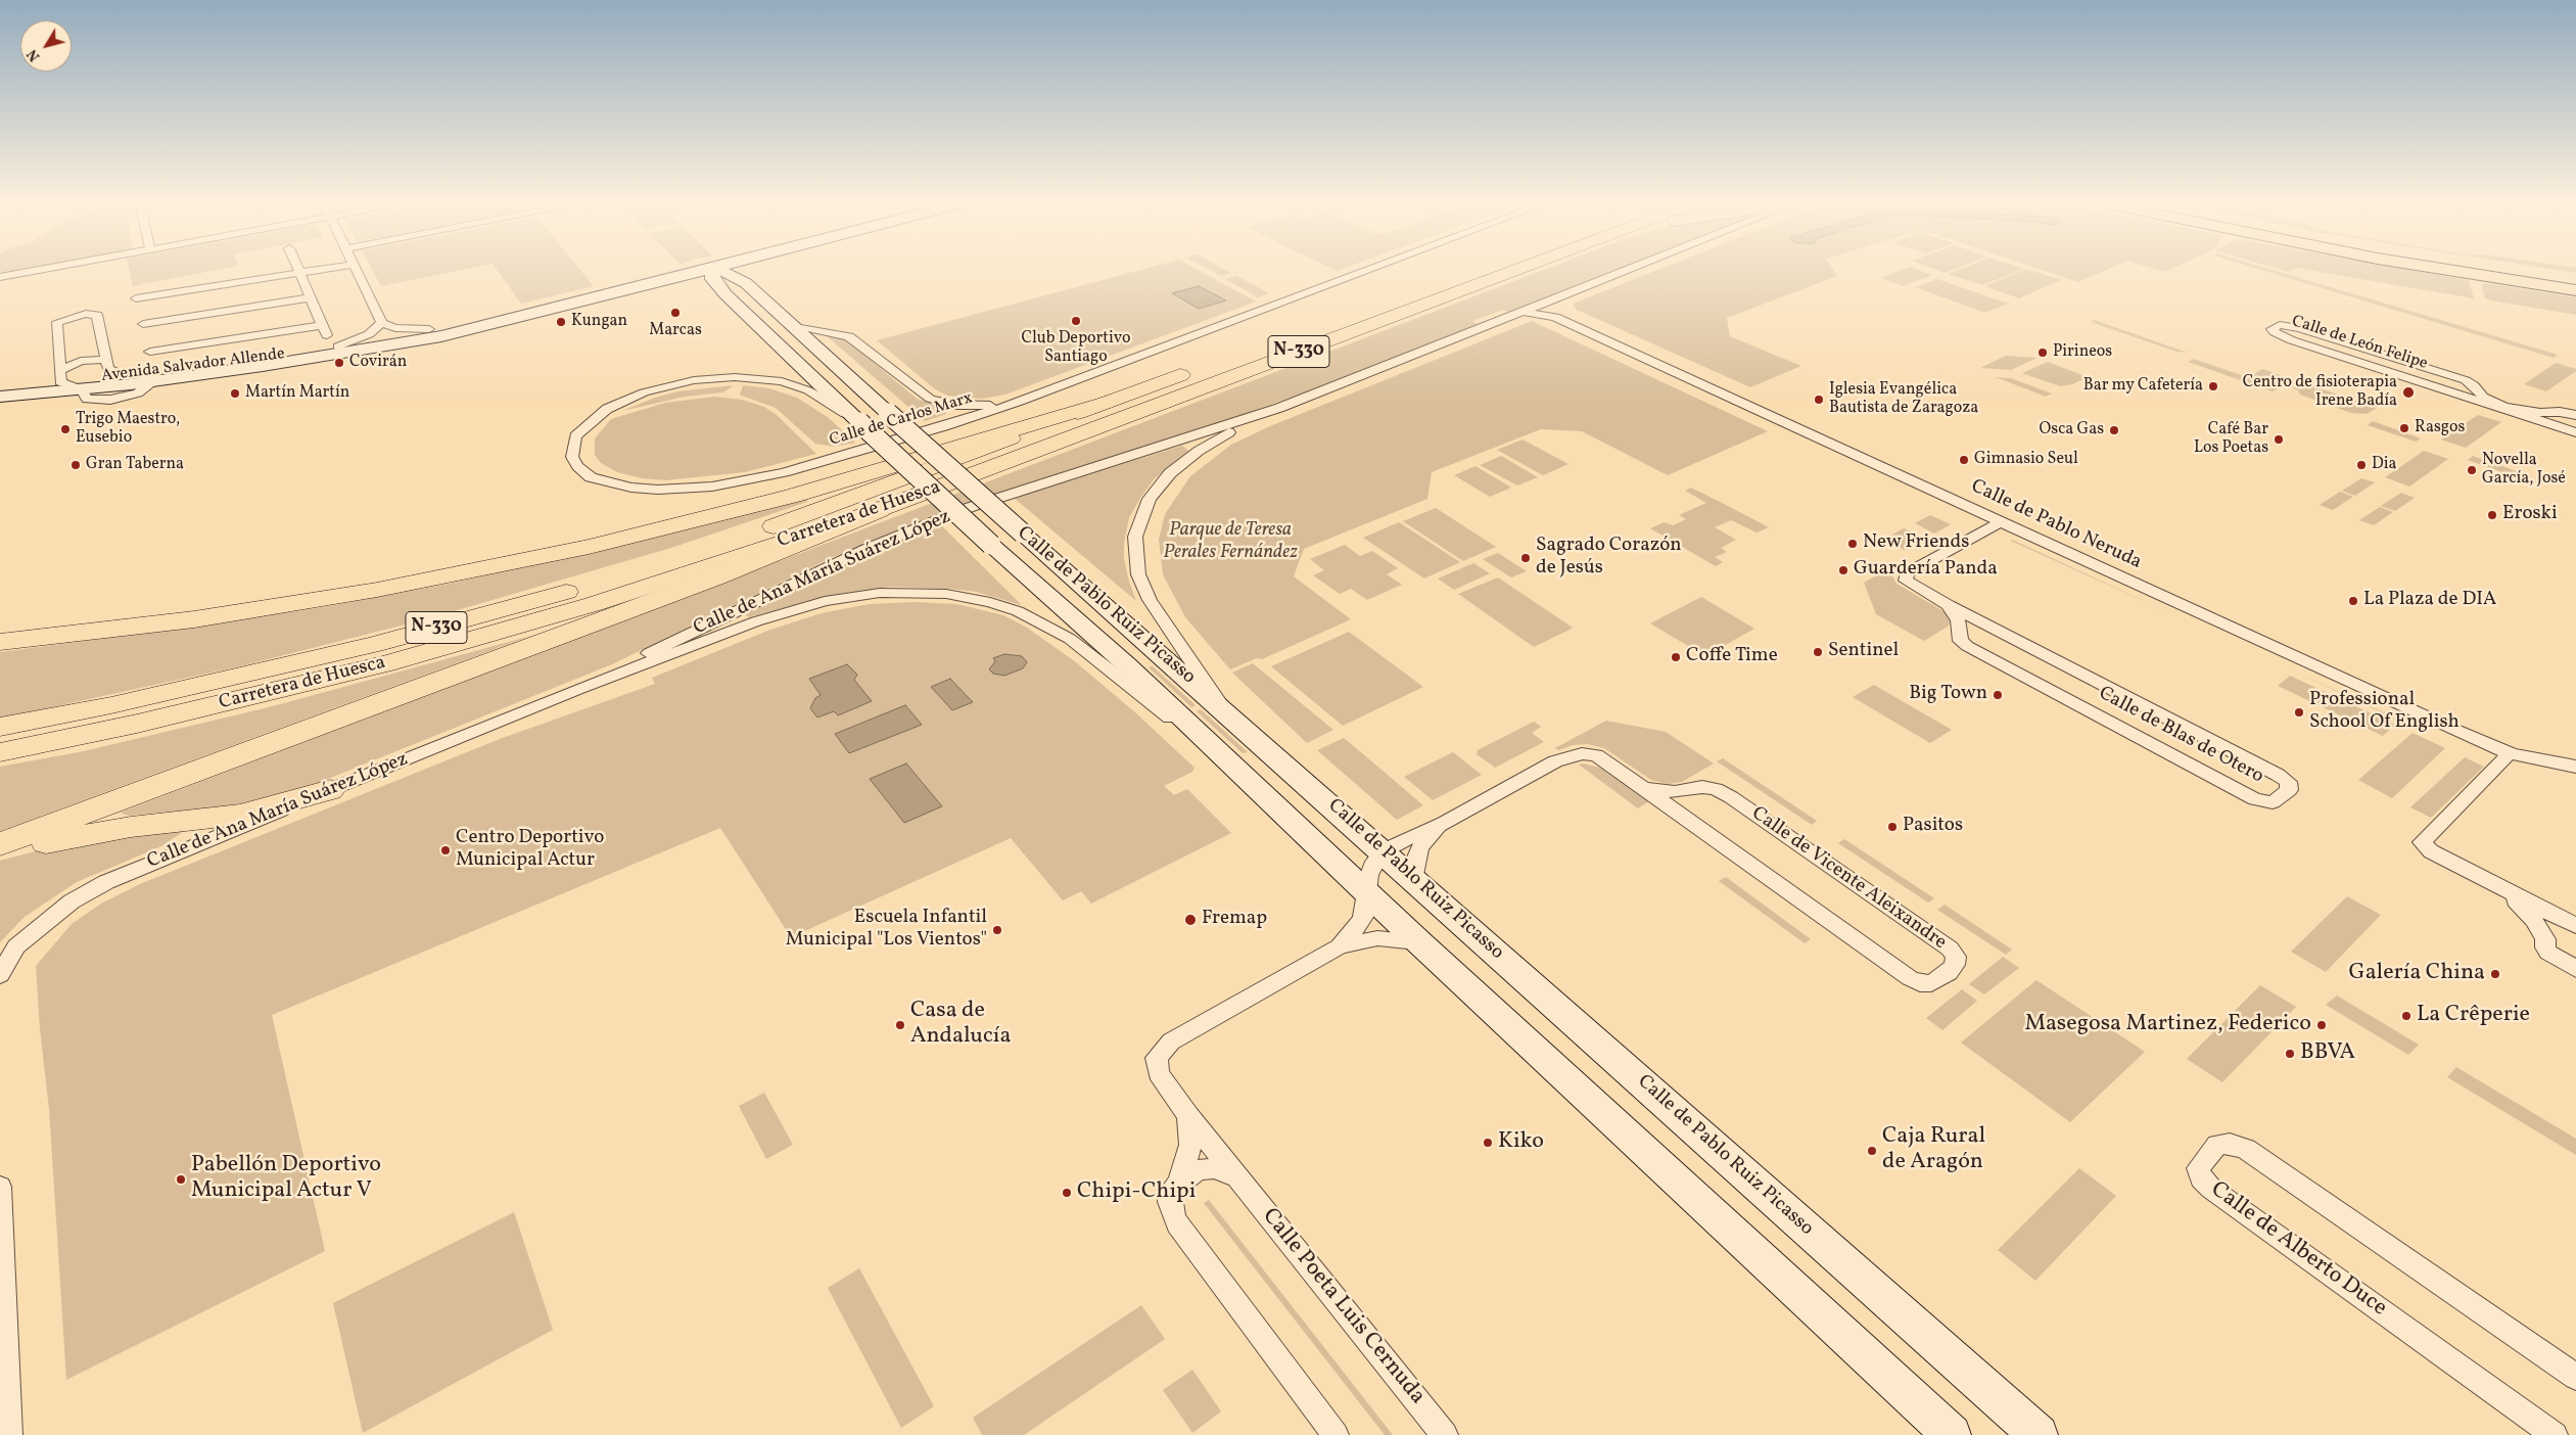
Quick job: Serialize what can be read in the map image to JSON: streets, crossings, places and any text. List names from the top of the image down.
{
  "streets": {
    "highway": ["N-330", "Carretera de Huesca"],
    "main road": ["Avenida Salvador Allende", "Calle de Pablo Ruiz Picasso"],
    "street": [
      "Calle de León Felipe",
      "Calle de Carlos Marx",
      "Calle de Pablo Neruda",
      "Calle de Ana María Suárez López",
      "Calle de Blas de Otero",
      "Calle de Vicente Aleixandre",
      "Calle de Alberto Duce",
      "Calle Poeta Luis Cernuda"
    ]
  },
  "crossings": [
    ["Avenida Salvador Allende", "Calle de Pablo Ruiz Picasso"],
    ["Calle de Carlos Marx", "Calle de Pablo Ruiz Picasso"],
    ["Calle de Pablo Neruda", "Calle de Ana María Suárez López"],
    ["Calle de Pablo Neruda", "Calle de Blas de Otero"],
    ["Calle de Ana María Suárez López", "Calle de Pablo Ruiz Picasso"],
    ["Calle de Pablo Ruiz Picasso", "Calle de Vicente Aleixandre"],
    ["Calle de Pablo Ruiz Picasso", "Calle Poeta Luis Cernuda"]
  ],
  "parks": ["Parque de Teresa Perales Fernández"],
  "places": [
    "Marcas",
    "Club Deportivo Santiago",
    "Kungan",
    "Pirineos",
    "Covirán",
    "Bar my Cafetería",
    "Centro de fisioterapia Irene Badía",
    "Martín Martín",
    "Iglesia Evangélica Bautista de Zaragoza",
    "Rasgos",
    "Trigo Maestro, Eusebio",
    "Osca Gas",
    "Café Bar Los Poetas",
    "Gimnasio Seul",
    "Gran Taberna",
    "Dia",
    "Novella García, José",
    "Eroski",
    "New Friends",
    "Sagrado Corazón de Jesús",
    "Guardería Panda",
    "La Plaza de DIA",
    "Sentinel",
    "Coffe Time",
    "Big Town",
    "Professional School Of English",
    "Pasitos",
    "Centro Deportivo Municipal Actur",
    "Fremap",
    "Escuela Infantil Municipal \"Los Vientos\"",
    "Galería China",
    "La Crêperie",
    "Casa de Andalucía",
    "Masegosa Martinez, Federico",
    "BBVA",
    "Kiko",
    "Caja Rural de Aragón",
    "Pabellón Deportivo Municipal Actur V",
    "Chipi-Chipi"
  ],
  "north": "bottom left"
}
